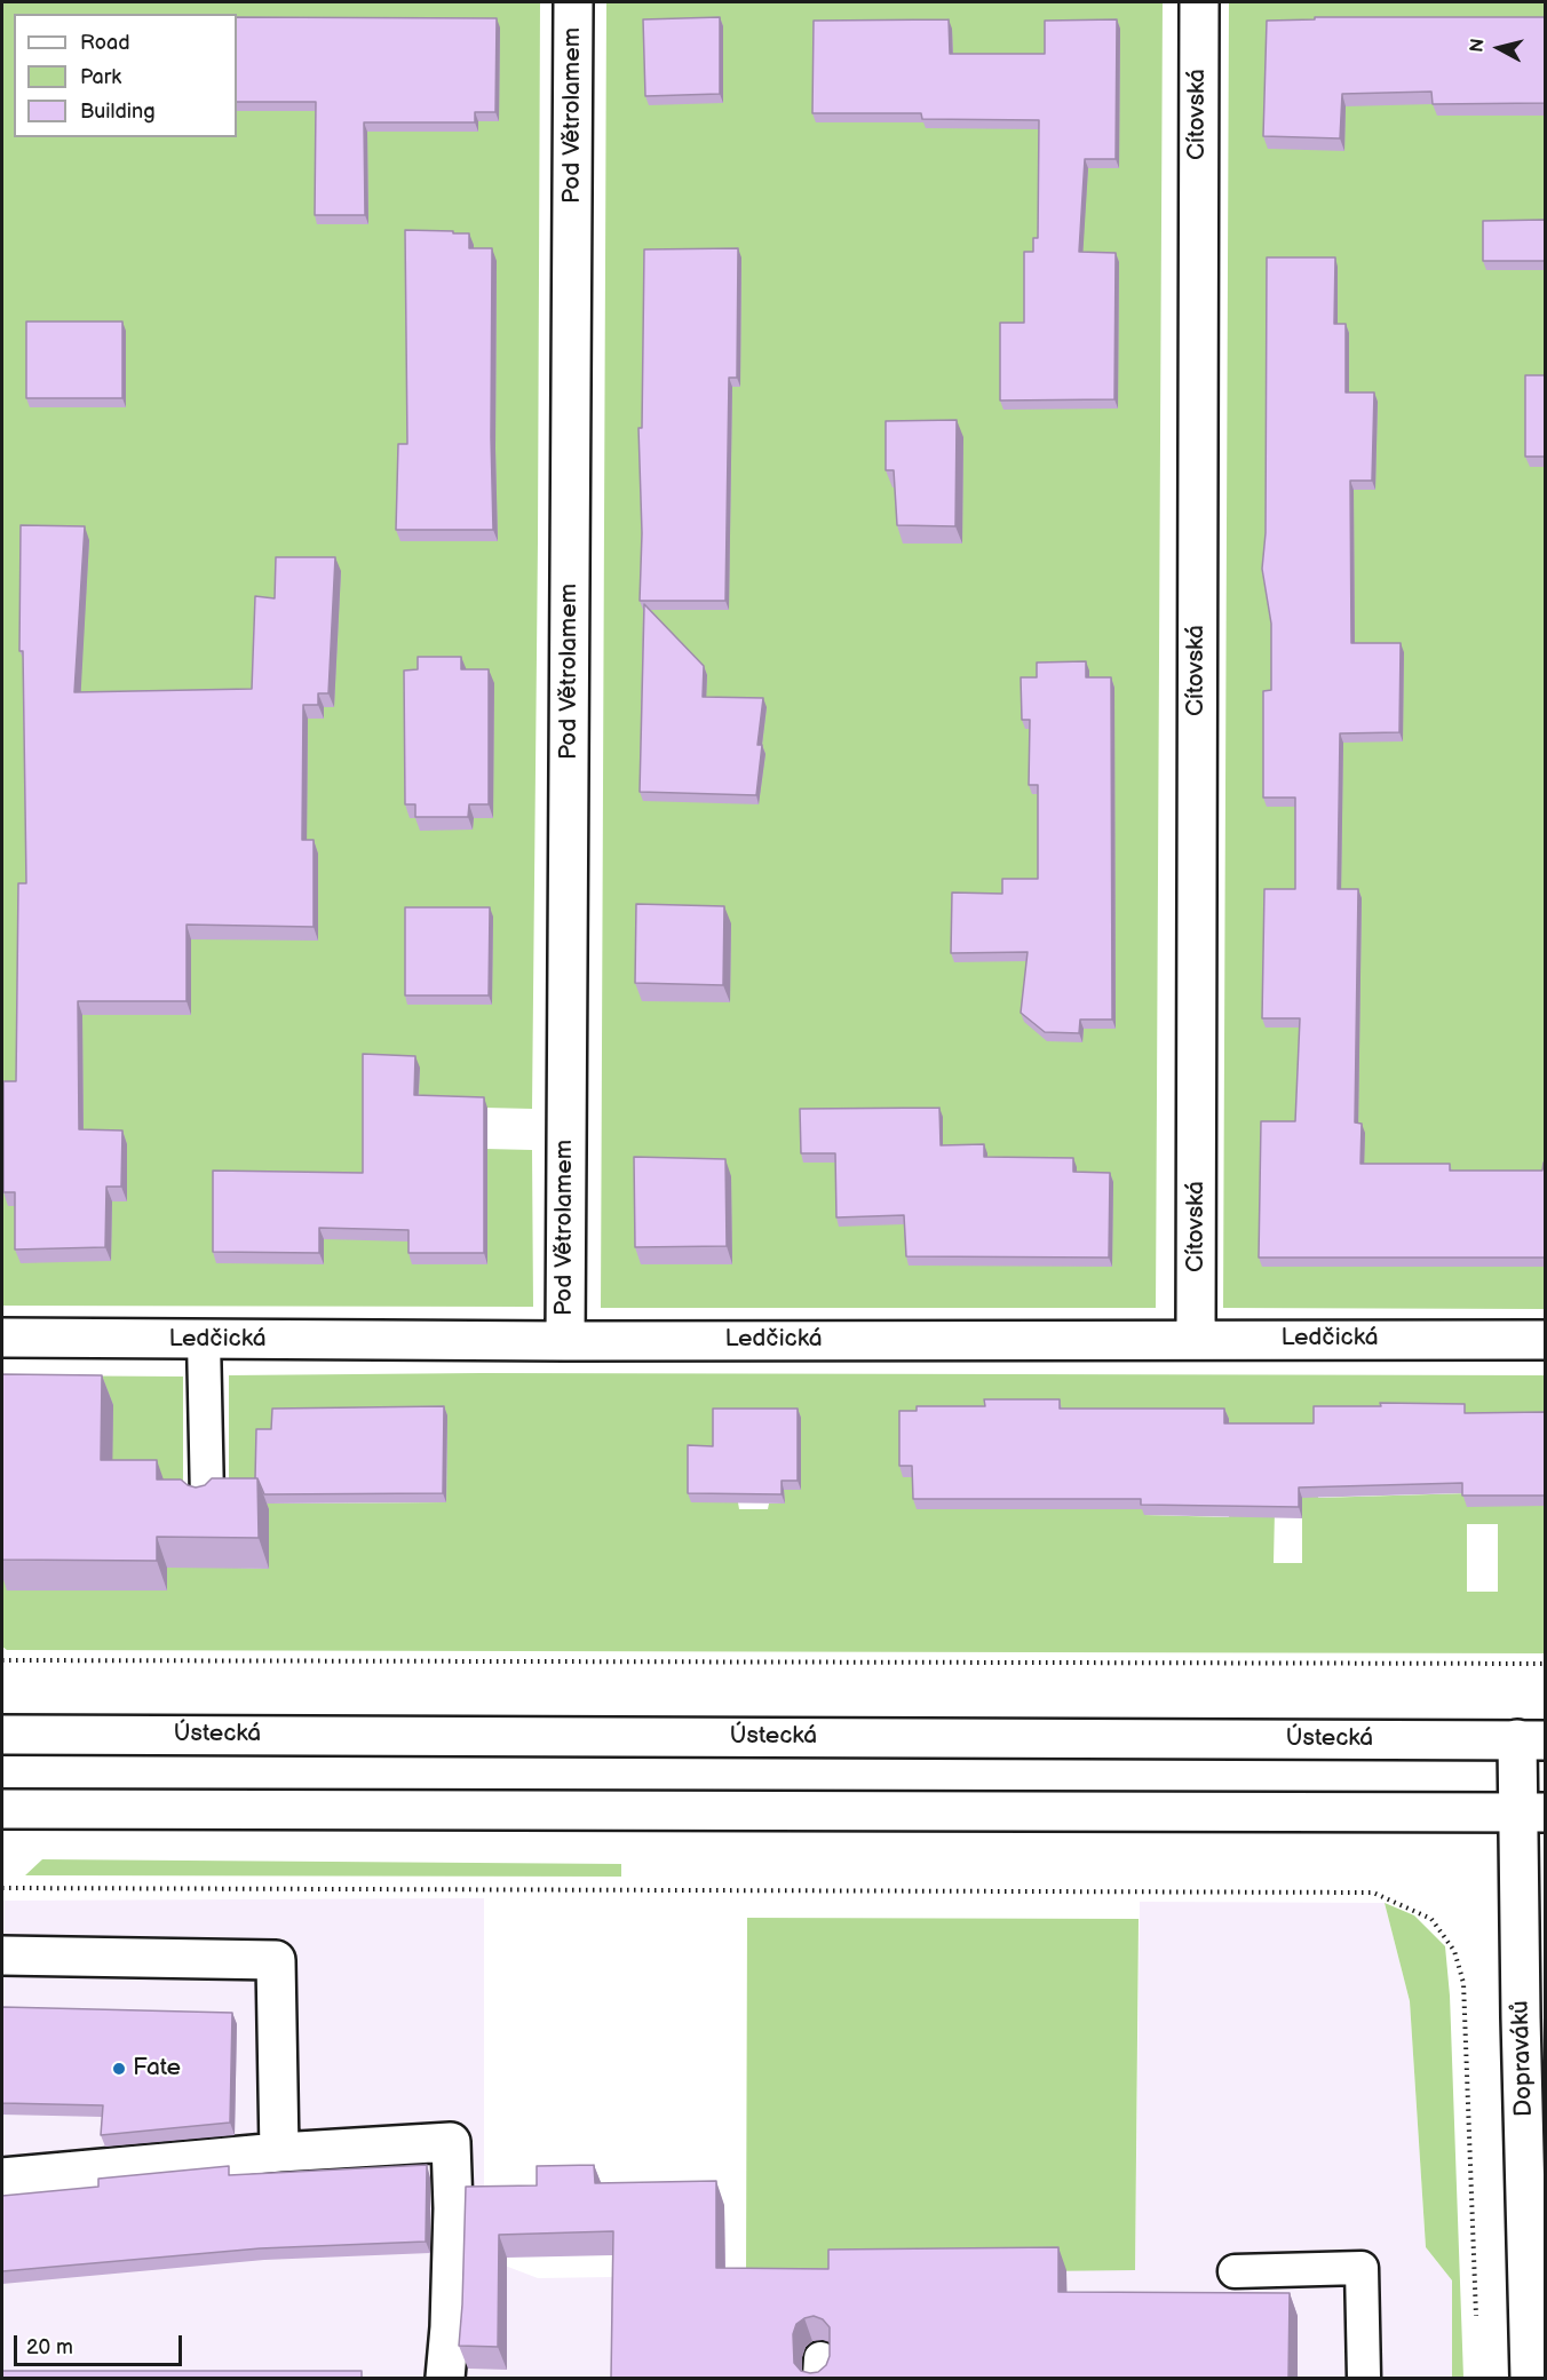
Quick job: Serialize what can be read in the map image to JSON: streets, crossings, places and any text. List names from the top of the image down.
{
  "streets": {
    "street": [
      "Cítovská",
      "Pod Větrolamem",
      "Ledčická",
      "Ústecká",
      "Dopraváků"
    ]
  },
  "crossings": [
    ["Cítovská", "Ledčická"],
    ["Pod Větrolamem", "Ledčická"],
    ["Ústecká", "Dopraváků"]
  ],
  "places": ["Fate"],
  "legend": ["Road", "Park", "Building"],
  "scale_bar": "20 m",
  "north": "left"
}
